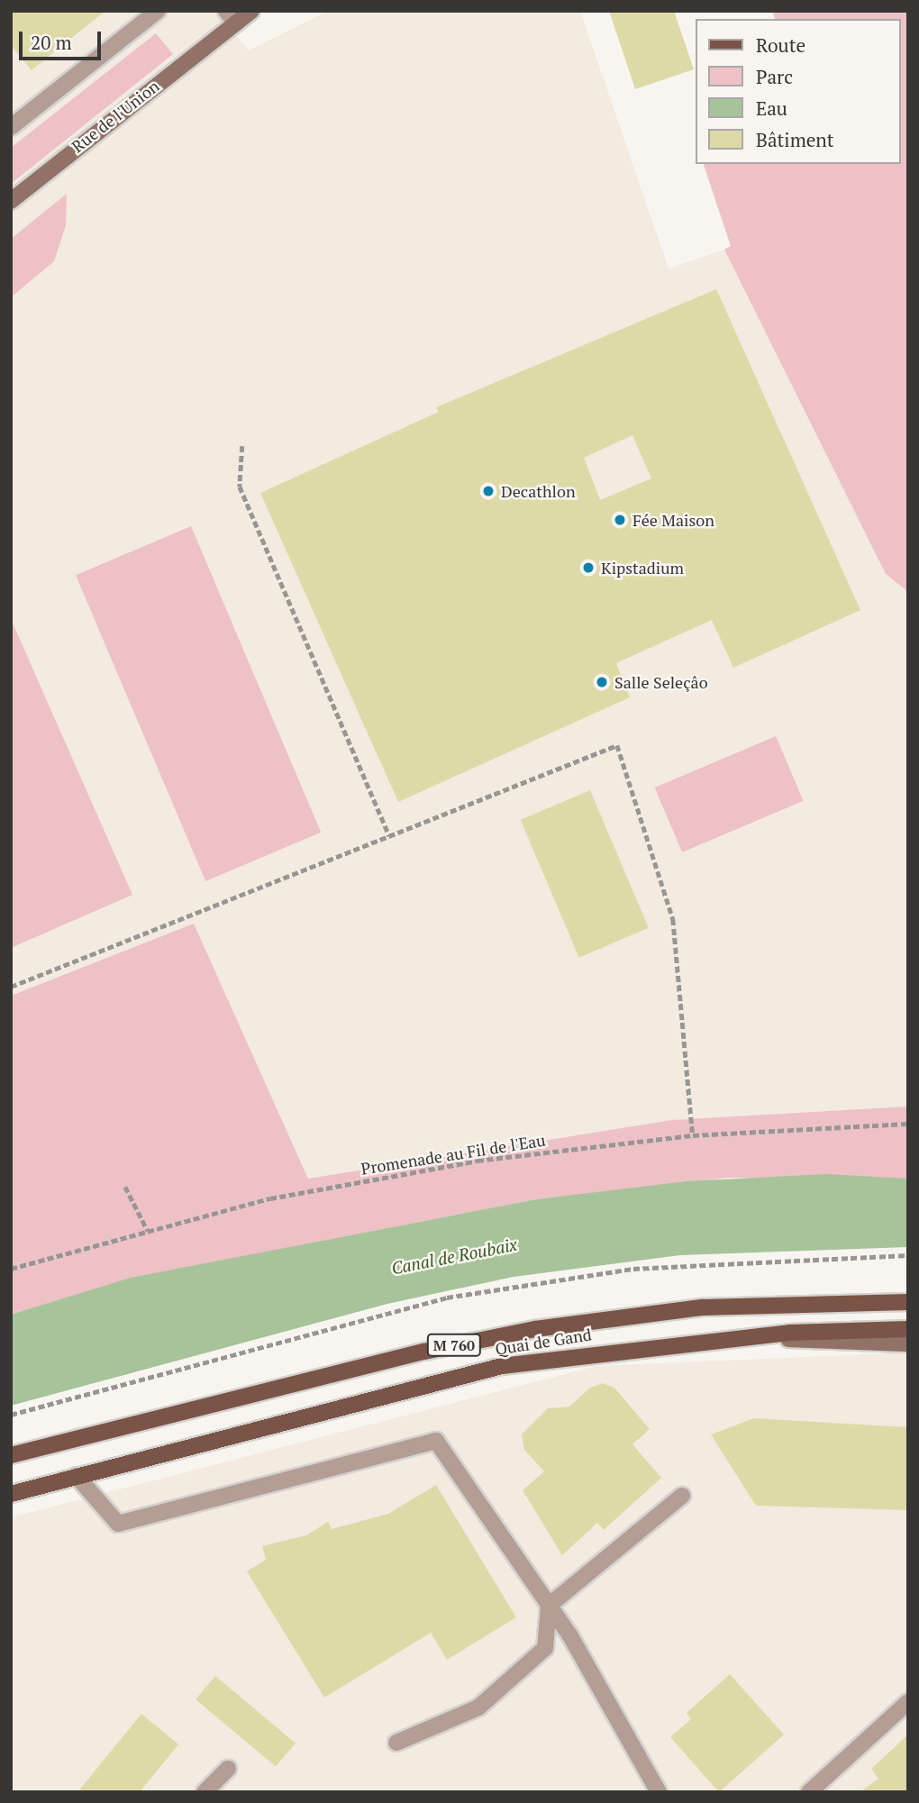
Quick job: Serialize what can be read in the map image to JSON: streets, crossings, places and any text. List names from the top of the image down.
{
  "streets": {
    "main road": ["Quai de Gand", "M 760"],
    "street": ["Rue de l'Union"],
    "path": ["Promenade au Fil de l'Eau"]
  },
  "water": ["Canal de Roubaix"],
  "places": [
    "Decathlon",
    "Fée Maison",
    "Kipstadium",
    "Salle Seleçâo"
  ],
  "legend": [
    "Route",
    "Parc",
    "Eau",
    "Bâtiment"
  ],
  "scale_bar": "20 m"
}
